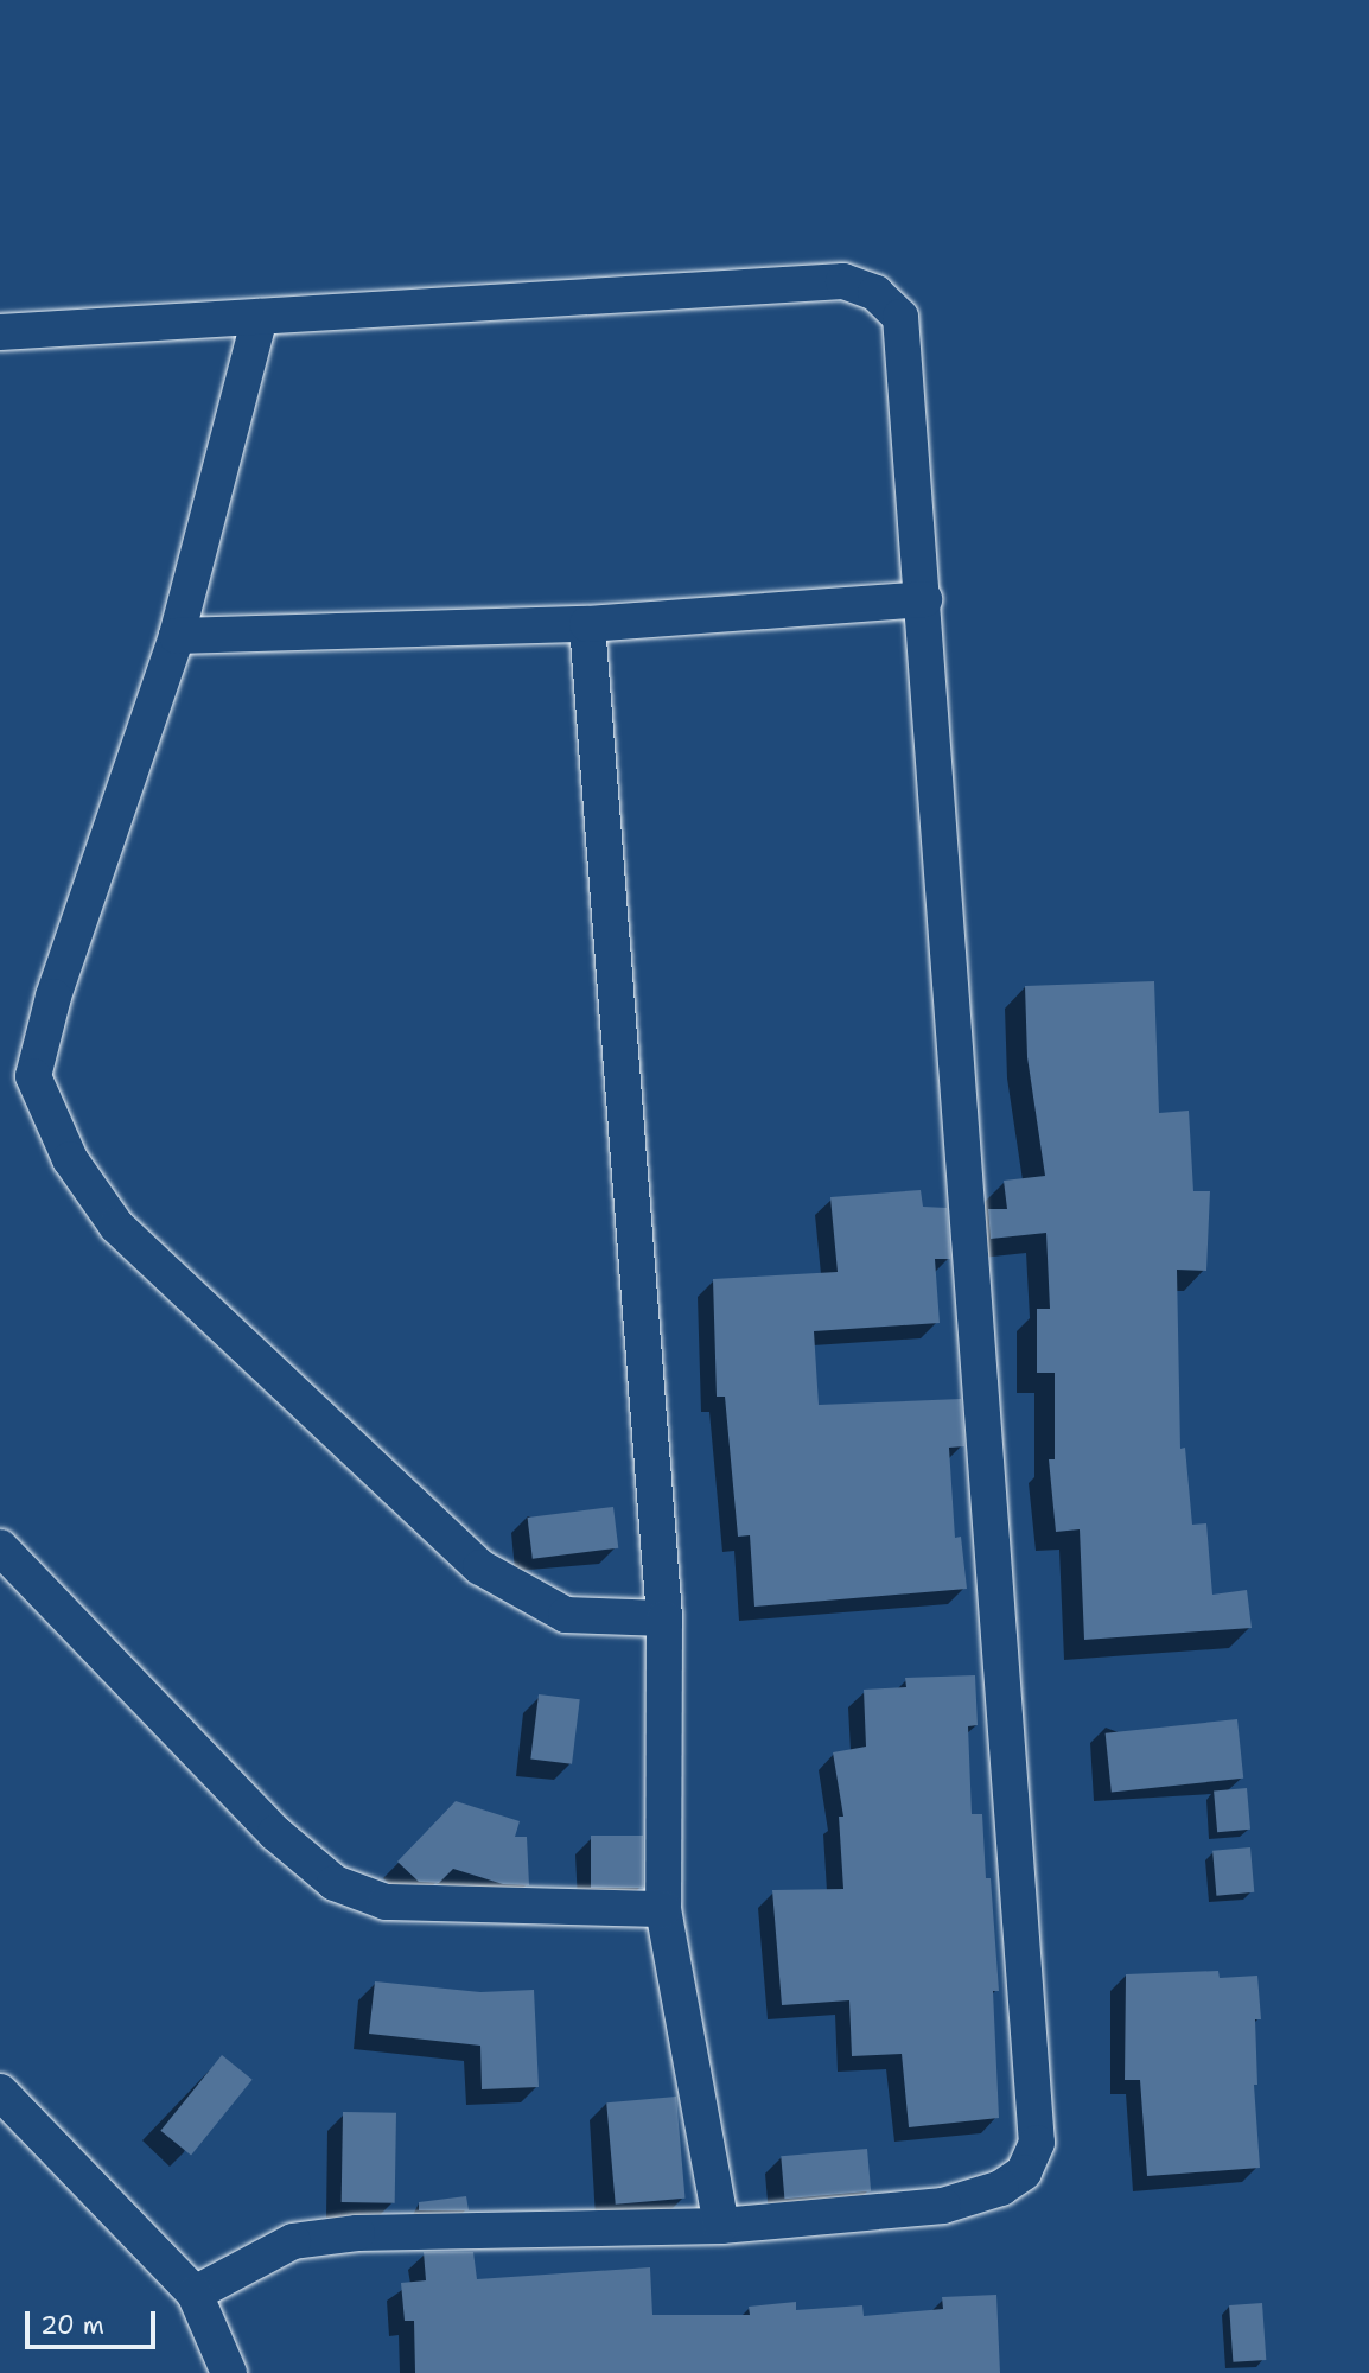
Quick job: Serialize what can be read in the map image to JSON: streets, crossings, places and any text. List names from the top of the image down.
{
  "scale_bar": "20 m"
}
